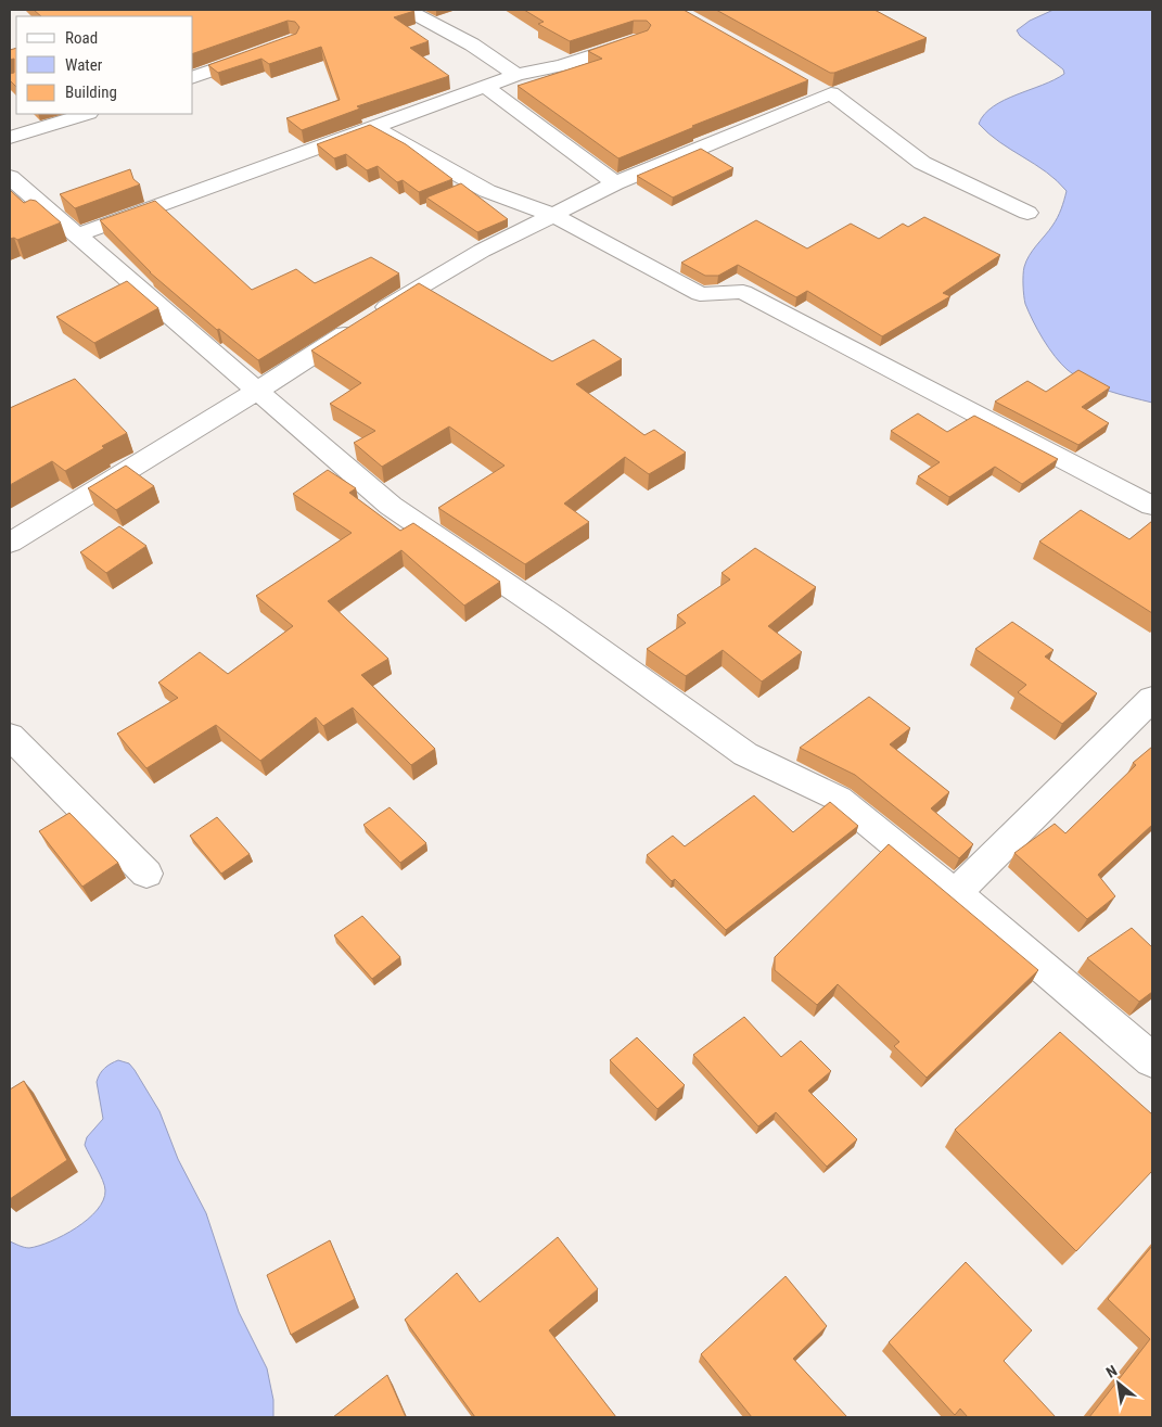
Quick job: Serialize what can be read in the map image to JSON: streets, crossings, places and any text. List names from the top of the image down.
{
  "legend": ["Road", "Water", "Building"],
  "north": "top left"
}
